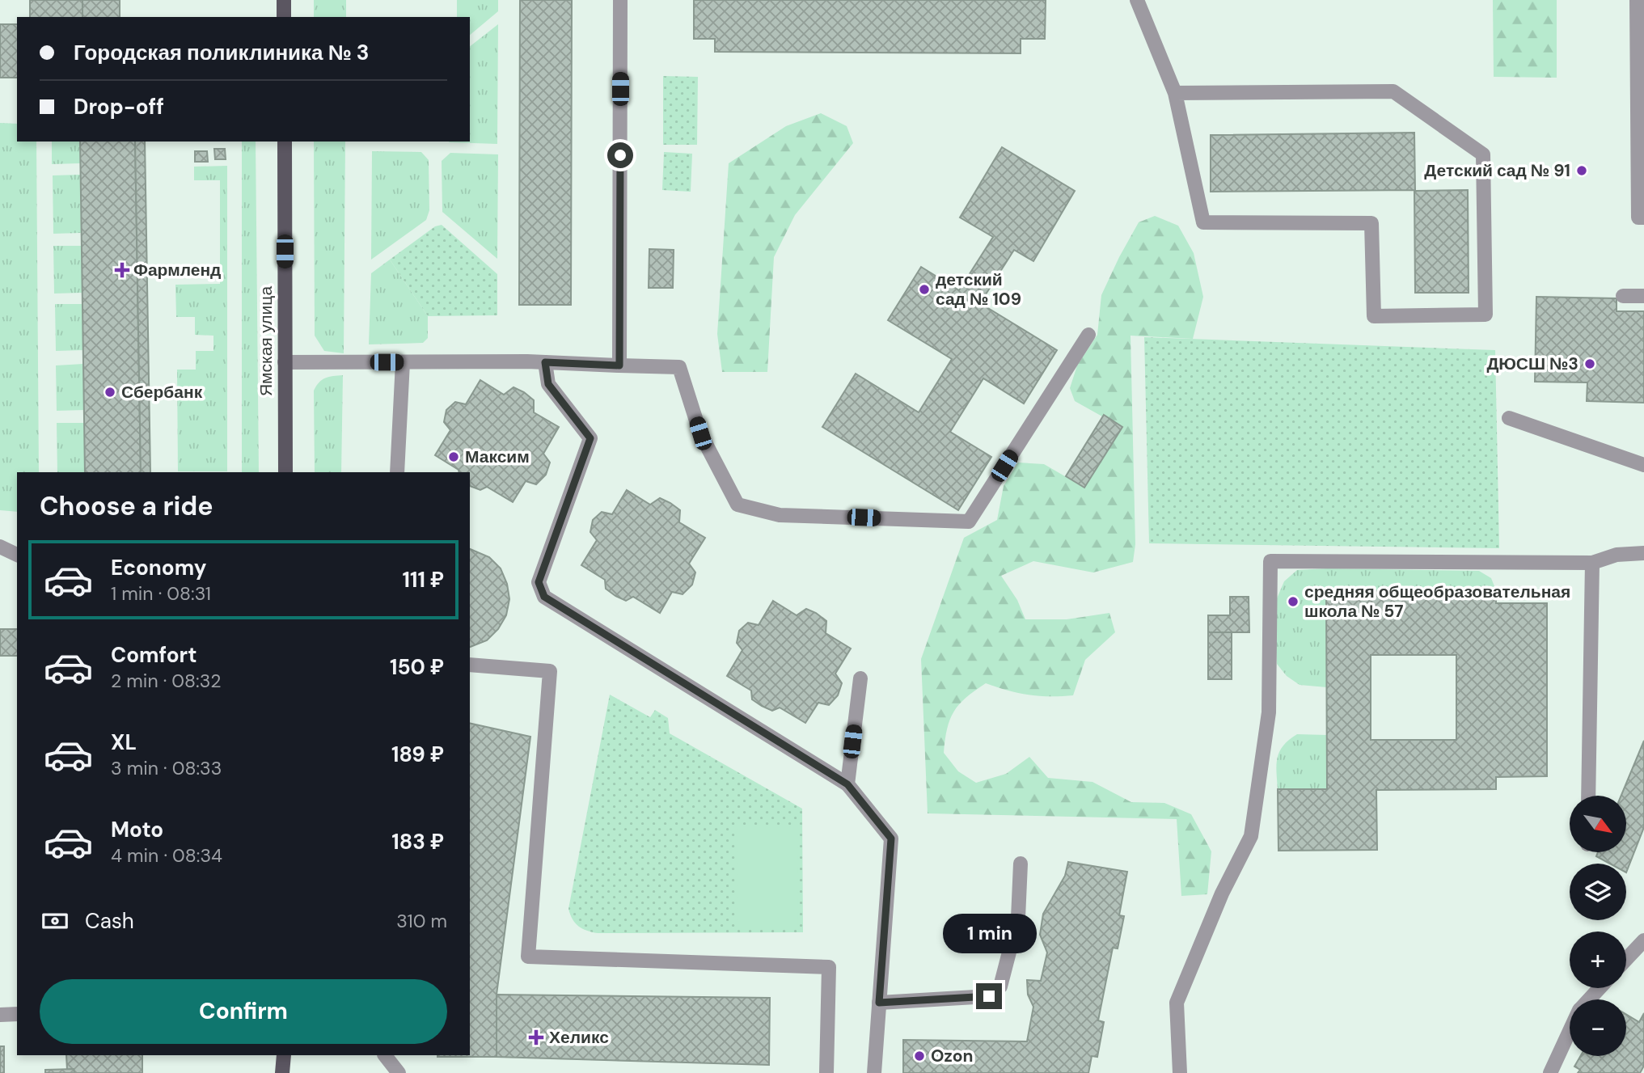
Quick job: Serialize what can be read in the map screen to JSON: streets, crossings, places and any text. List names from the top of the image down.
{
  "streets": {
    "main road": ["Ямская улица"]
  },
  "places": {
    "other": [
      "Детский сад № 91",
      "детский сад № 109",
      "ДЮСШ №3",
      "Сбербанк",
      "Максим",
      "средняя общеобразовательная школа № 57",
      "Ozon"
    ],
    "health": ["Фармленд", "Хеликс"]
  },
  "north": "bottom right",
  "page": {
    "banner": ["Городская поликлиника № 3", "Drop-off"],
    "heading": "Choose a ride",
    "list": [
      {
        "name": "Economy",
        "note": "1 min · 08:31",
        "value": "111 ₽"
      },
      {
        "name": "Comfort",
        "note": "2 min · 08:32",
        "value": "150 ₽"
      },
      {
        "name": "XL",
        "note": "3 min · 08:33",
        "value": "189 ₽"
      },
      {
        "name": "Moto",
        "note": "4 min · 08:34",
        "value": "183 ₽"
      }
    ],
    "map_buttons": ["+", "−"],
    "pay": ["Cash", "310 m"],
    "bubble": "1 min",
    "buttons": "Confirm"
  }
}
